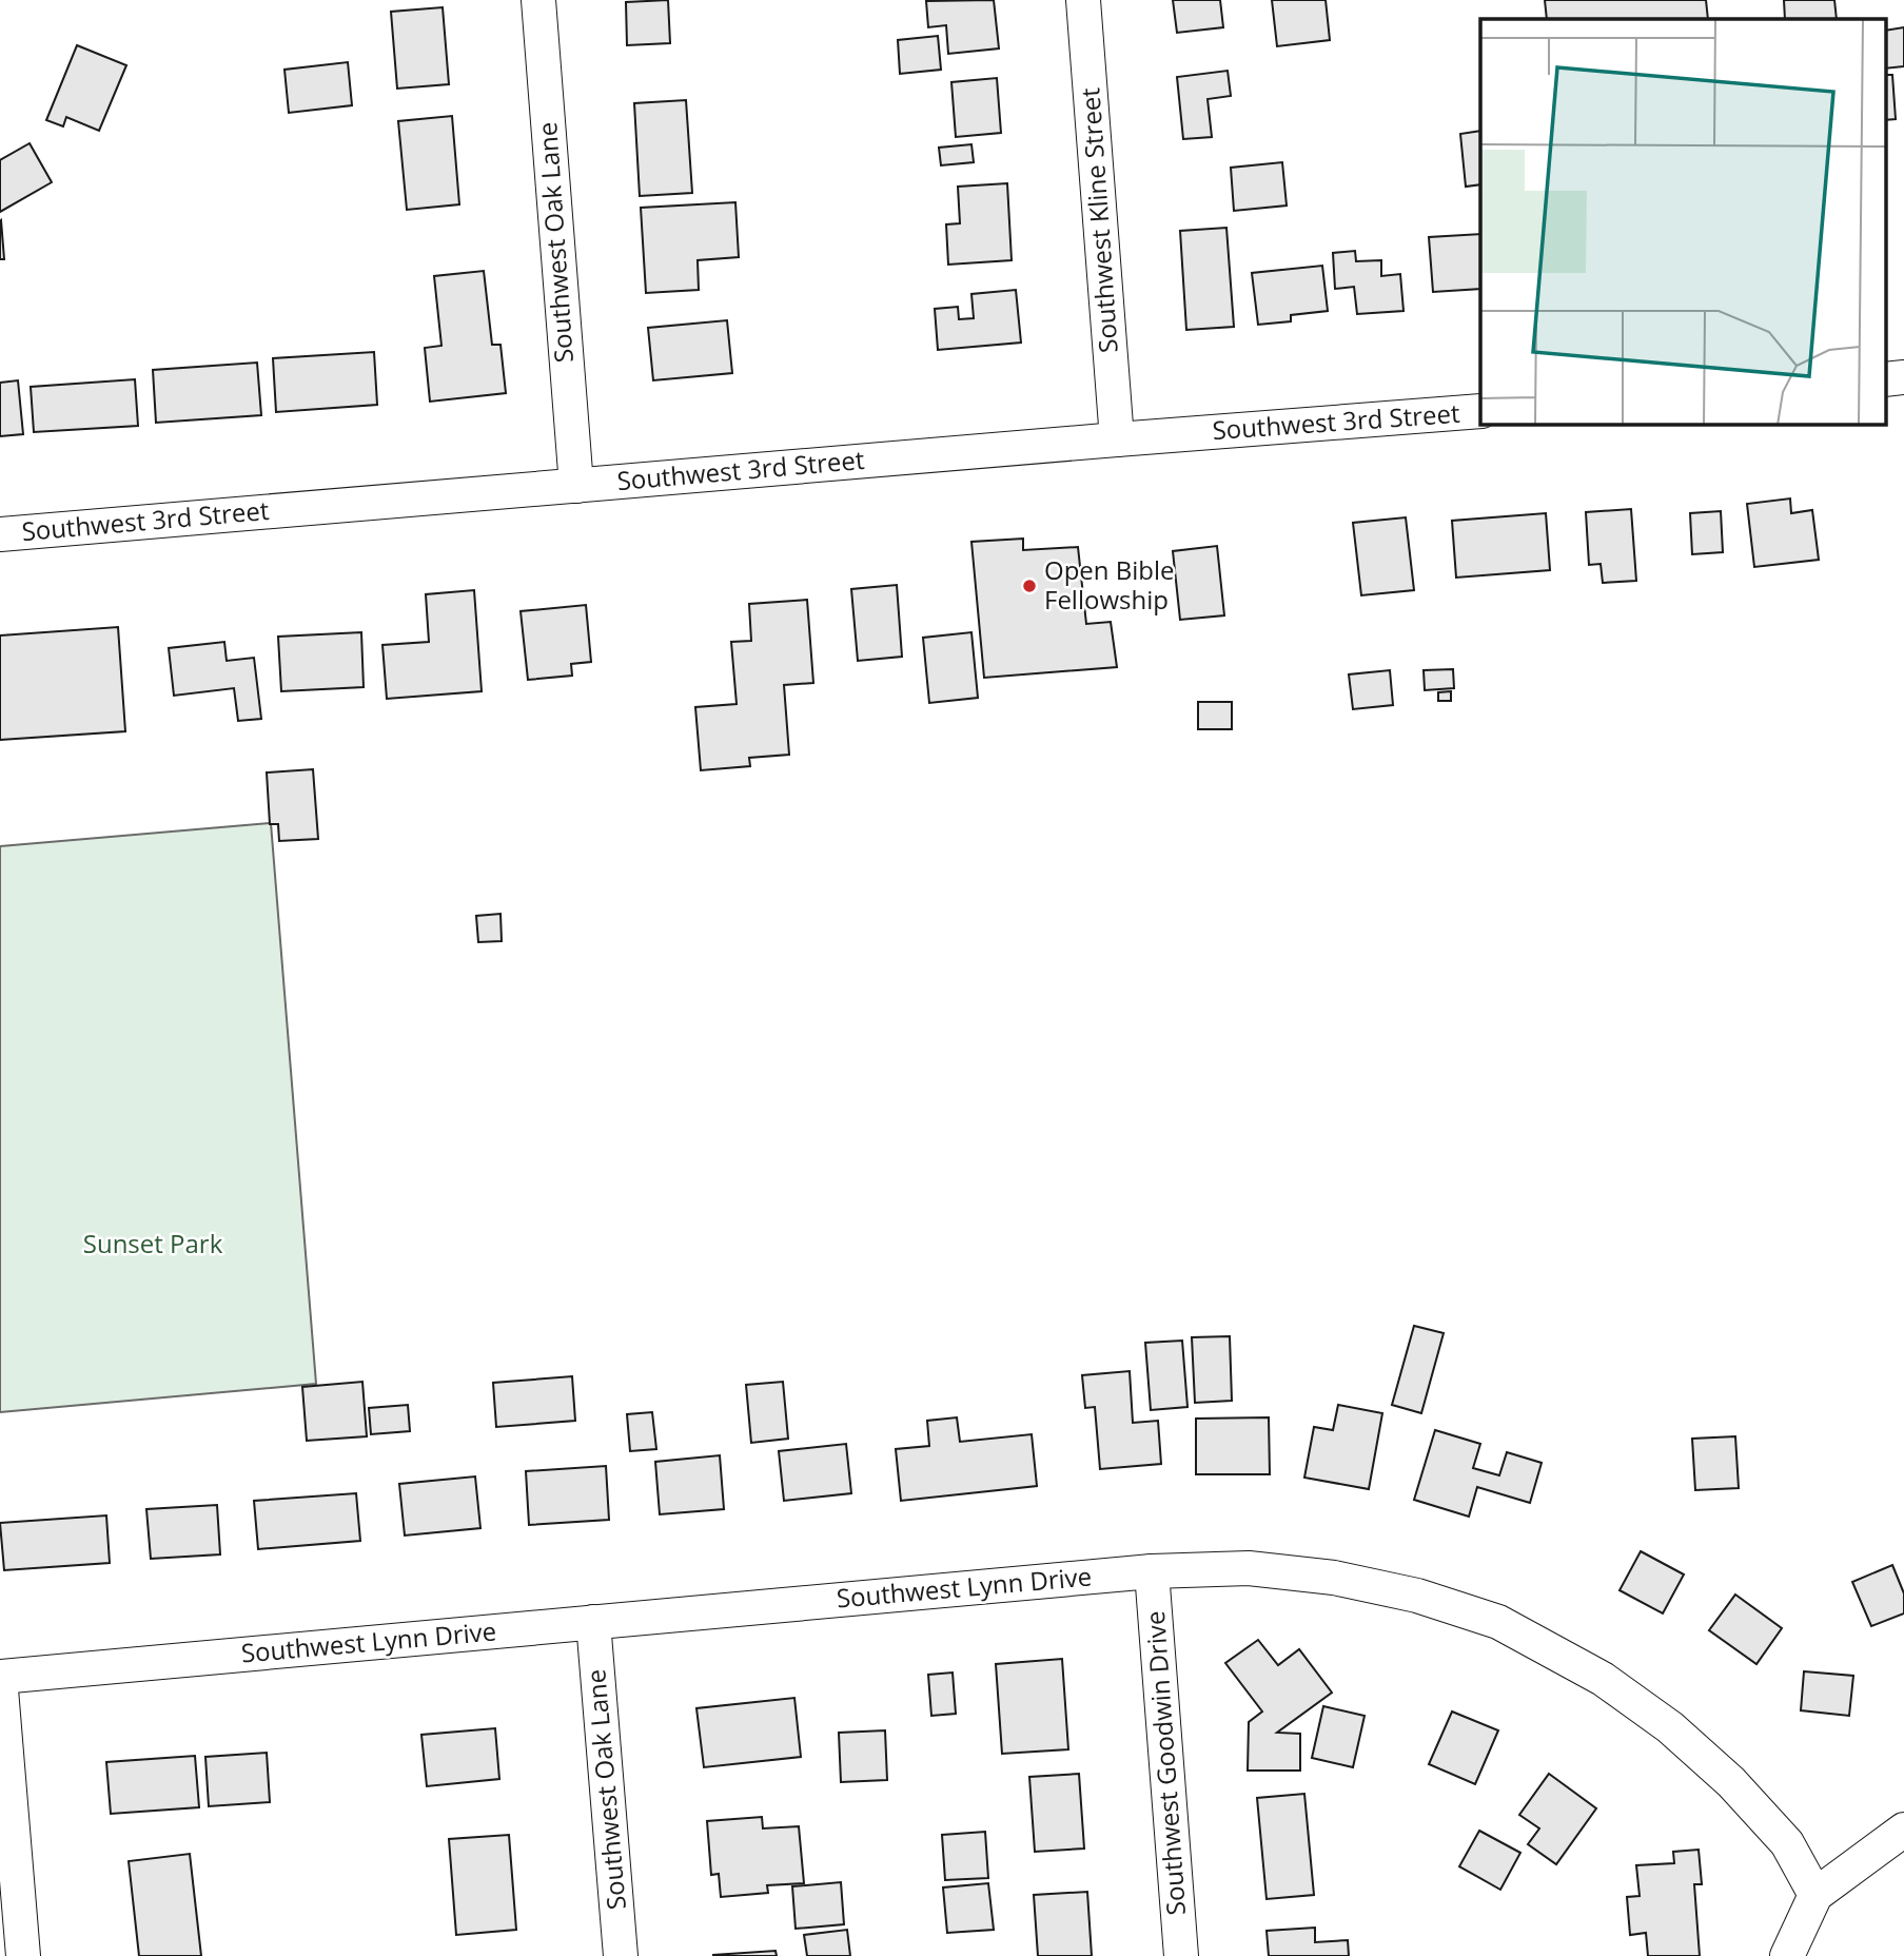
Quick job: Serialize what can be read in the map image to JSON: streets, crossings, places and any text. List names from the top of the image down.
{
  "streets": {
    "street": [
      "Southwest Kline Street",
      "Southwest Oak Lane",
      "Southwest 3rd Street",
      "Southwest Lynn Drive",
      "Southwest Goodwin Drive"
    ]
  },
  "crossings": [
    ["Southwest Kline Street", "Southwest 3rd Street"],
    ["Southwest Oak Lane", "Southwest 3rd Street"],
    ["Southwest Oak Lane", "Southwest Lynn Drive"],
    ["Southwest Lynn Drive", "Southwest Goodwin Drive"]
  ],
  "parks": ["Sunset Park"],
  "places": ["Open Bible Fellowship"]
}
